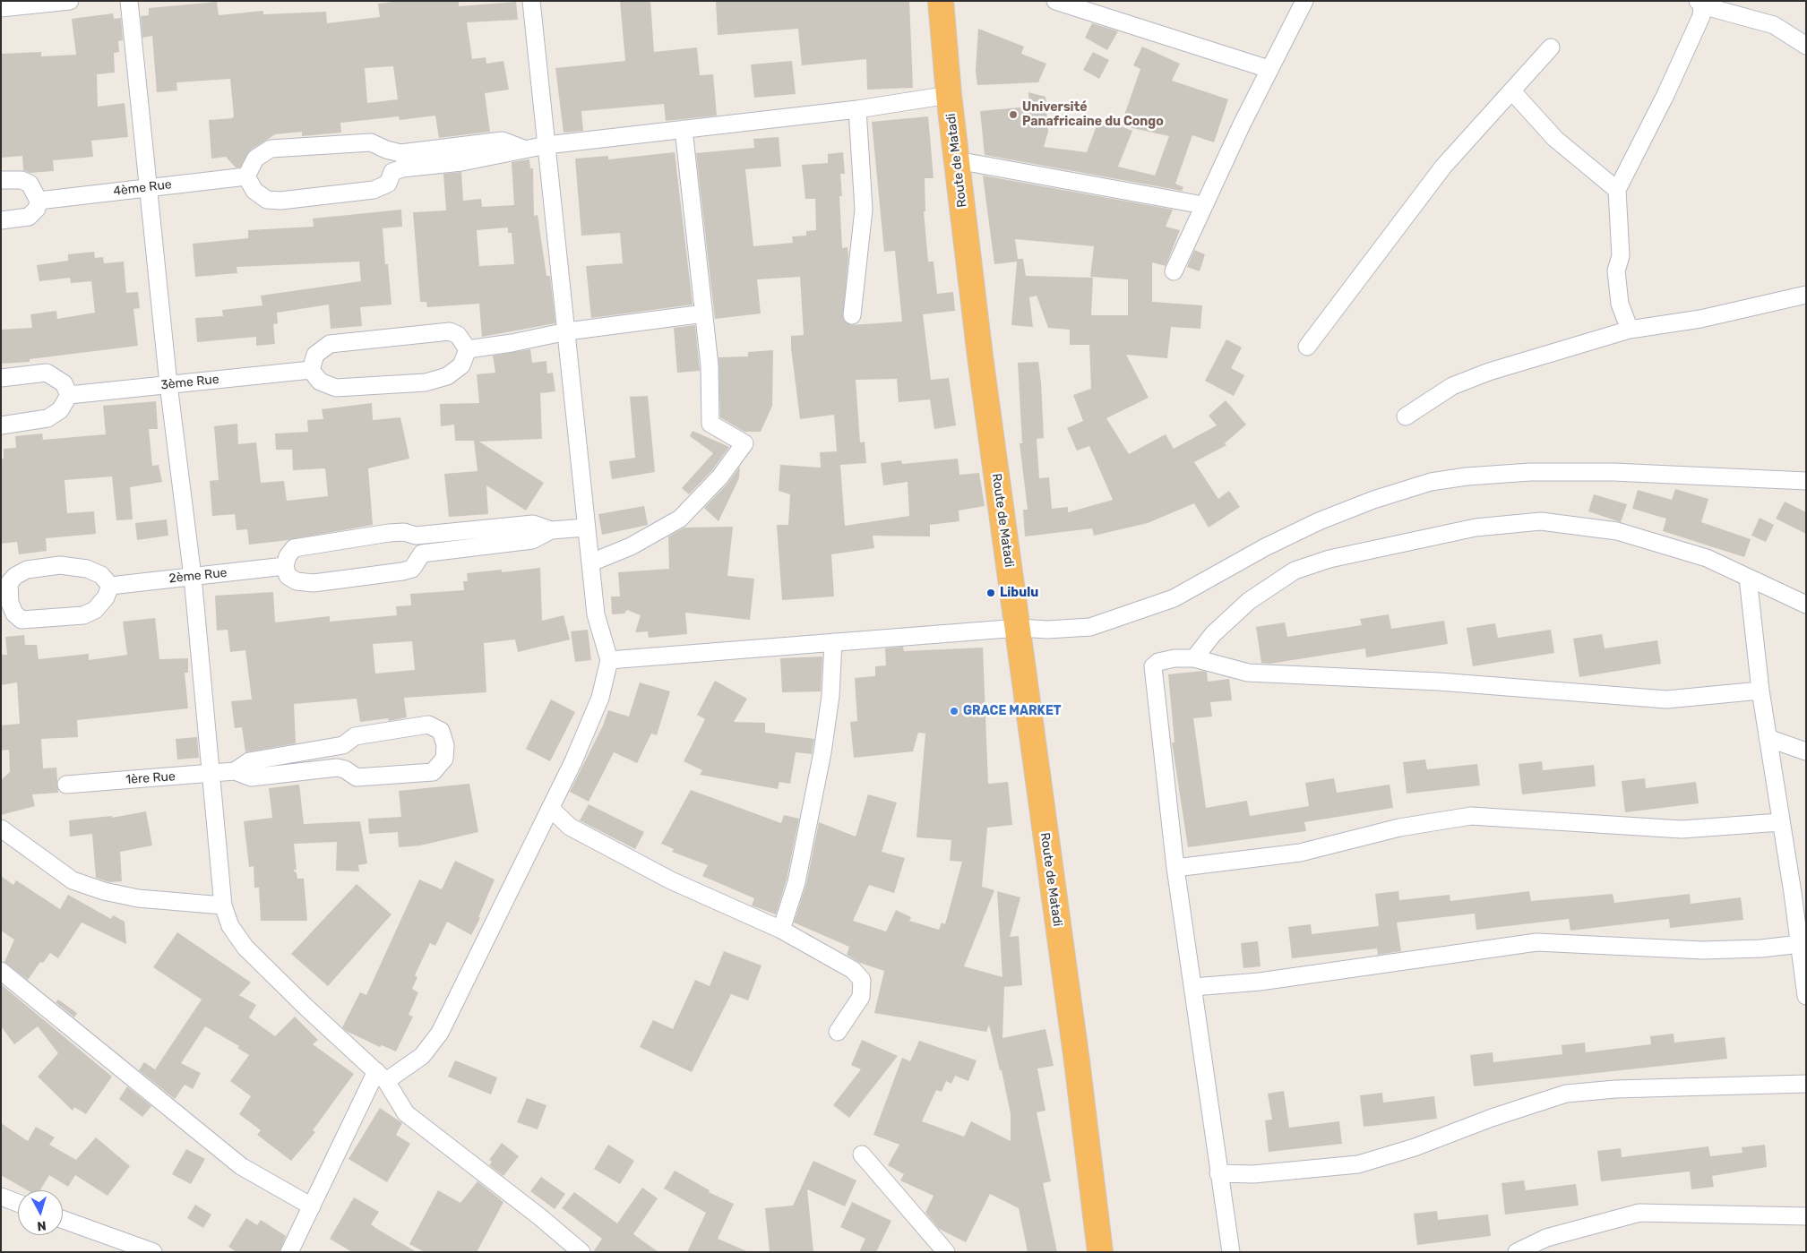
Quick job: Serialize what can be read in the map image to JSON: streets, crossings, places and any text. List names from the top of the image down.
{
  "streets": {
    "highway": ["Route de Matadi"],
    "street": [
      "4ème Rue",
      "3ème Rue",
      "2ème Rue",
      "1ère Rue"
    ]
  },
  "places": ["Université Panafricaine du Congo", "Libulu", "GRACE MARKET"],
  "north": "bottom"
}
